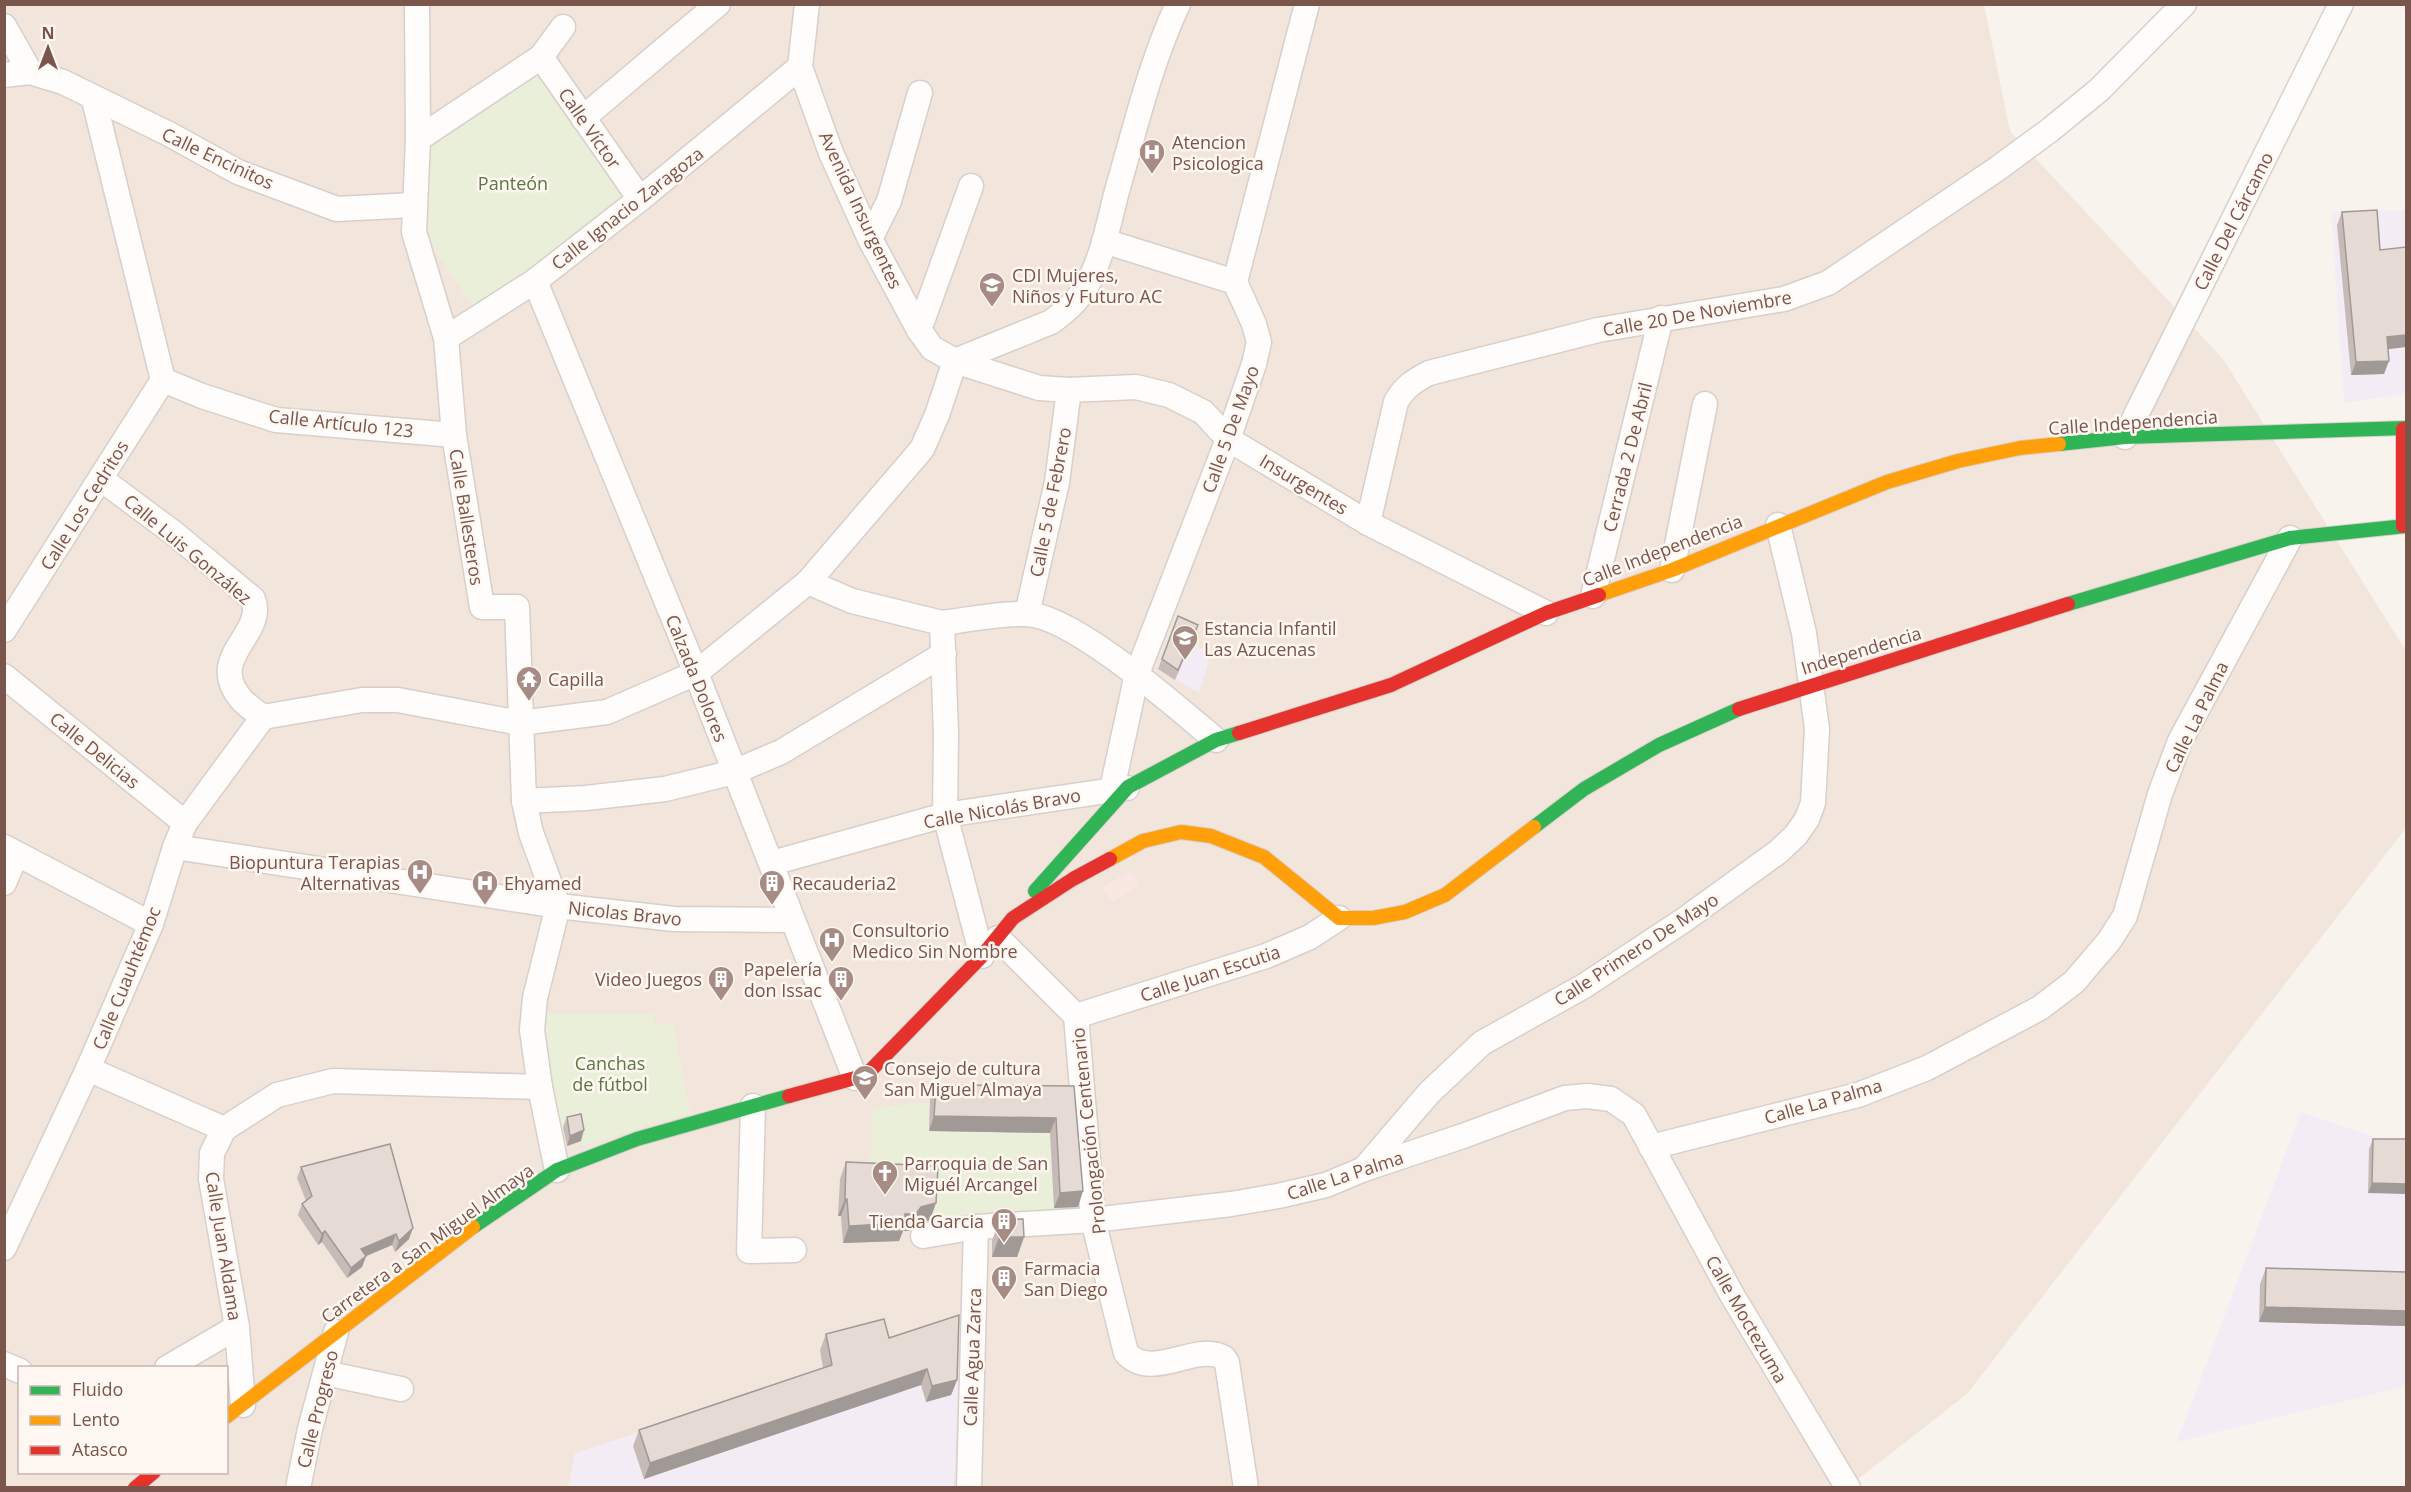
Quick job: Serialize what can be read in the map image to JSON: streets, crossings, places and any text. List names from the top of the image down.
{
  "streets": {
    "street": [
      "Calle Víctor",
      "Calle Encinitos",
      "Calle Ignacio Zaragoza",
      "Avenida Insurgentes",
      "Calle Del Cárcamo",
      "Calle 20 De Noviembre",
      "Calle Independencia",
      "Calle Artículo 123",
      "Calle 5 De Mayo",
      "Cerrada 2 De Abril",
      "Insurgentes",
      "Calle 5 de Febrero",
      "Calle Los Cedritos",
      "Calle Ballesteros",
      "Calle Luis González",
      "Independencia",
      "Calzada Dolores",
      "Calle La Palma",
      "Calle Delicias",
      "Calle Nicolás Bravo",
      "Nicolas Bravo",
      "Calle Primero De Mayo",
      "Calle Juan Escutia",
      "Calle Cuauhtémoc",
      "Prolongación Centenario",
      "Carretera a San Miguel Almaya",
      "Calle Juan Aldama",
      "Calle Moctezuma",
      "Calle Agua Zarca",
      "Calle Progreso"
    ]
  },
  "crossings": [
    ["Calle Víctor", "Calle Ignacio Zaragoza"],
    ["Calle Encinitos", "Calle Ballesteros"],
    ["Calle Ignacio Zaragoza", "Avenida Insurgentes"],
    ["Calle Ignacio Zaragoza", "Calle Ballesteros"],
    ["Calle Ignacio Zaragoza", "Calzada Dolores"],
    ["Avenida Insurgentes", "Insurgentes"],
    ["Calle Del Cárcamo", "Calle Independencia"],
    ["Calle 20 De Noviembre", "Cerrada 2 De Abril"],
    ["Calle 20 De Noviembre", "Insurgentes"],
    ["Calle Independencia", "Calle 5 De Mayo"],
    ["Calle Independencia", "Cerrada 2 De Abril"],
    ["Calle Independencia", "Insurgentes"],
    ["Calle Independencia", "Independencia"],
    ["Calle Independencia", "Calle Nicolás Bravo"],
    ["Calle Independencia", "Calle Primero De Mayo"],
    ["Calle Independencia", "Calle Juan Escutia"],
    ["Calle Independencia", "Prolongación Centenario"],
    ["Calle Independencia", "Carretera a San Miguel Almaya"],
    ["Calle Artículo 123", "Calle Los Cedritos"],
    ["Calle Artículo 123", "Calle Ballesteros"],
    ["Calle 5 De Mayo", "Insurgentes"],
    ["Calle 5 De Mayo", "Calle Nicolás Bravo"],
    ["Insurgentes", "Calle 5 de Febrero"],
    ["Calle Los Cedritos", "Calle Luis González"],
    ["Calle Ballesteros", "Nicolas Bravo"],
    ["Calle Luis González", "Calle Cuauhtémoc"],
    ["Independencia", "Calle La Palma"],
    ["Independencia", "Calle Primero De Mayo"],
    ["Independencia", "Calle Juan Escutia"],
    ["Calzada Dolores", "Calle Nicolás Bravo"],
    ["Calzada Dolores", "Nicolas Bravo"],
    ["Calzada Dolores", "Carretera a San Miguel Almaya"],
    ["Calle La Palma", "Calle Primero De Mayo"],
    ["Calle La Palma", "Prolongación Centenario"],
    ["Calle La Palma", "Calle Moctezuma"],
    ["Calle La Palma", "Calle Agua Zarca"],
    ["Calle Delicias", "Calle Cuauhtémoc"],
    ["Nicolas Bravo", "Calle Cuauhtémoc"],
    ["Calle Juan Escutia", "Prolongación Centenario"],
    ["Prolongación Centenario", "Carretera a San Miguel Almaya"],
    ["Carretera a San Miguel Almaya", "Calle Juan Aldama"],
    ["Carretera a San Miguel Almaya", "Calle Progreso"]
  ],
  "parks": ["Panteón", "Canchas de fútbol"],
  "places": {
    "hospital": [
      "Atencion Psicologica",
      "Biopuntura Terapias Alternativas",
      "Ehyamed",
      "Consultorio Medico Sin Nombre"
    ],
    "school or university": ["CDI Mujeres, Niños y Futuro AC", "Estancia Infantil Las Azucenas", "Consejo de cultura San Miguel Almaya"],
    "temple": ["Capilla"],
    "building": [
      "Recauderia2",
      "Video Juegos",
      "Papelería don Issac",
      "Tienda Garcia",
      "Farmacia San Diego"
    ],
    "church": ["Parroquia de San Miguél Arcangel"]
  },
  "legend": ["Fluido", "Lento", "Atasco"],
  "north": "top"
}
